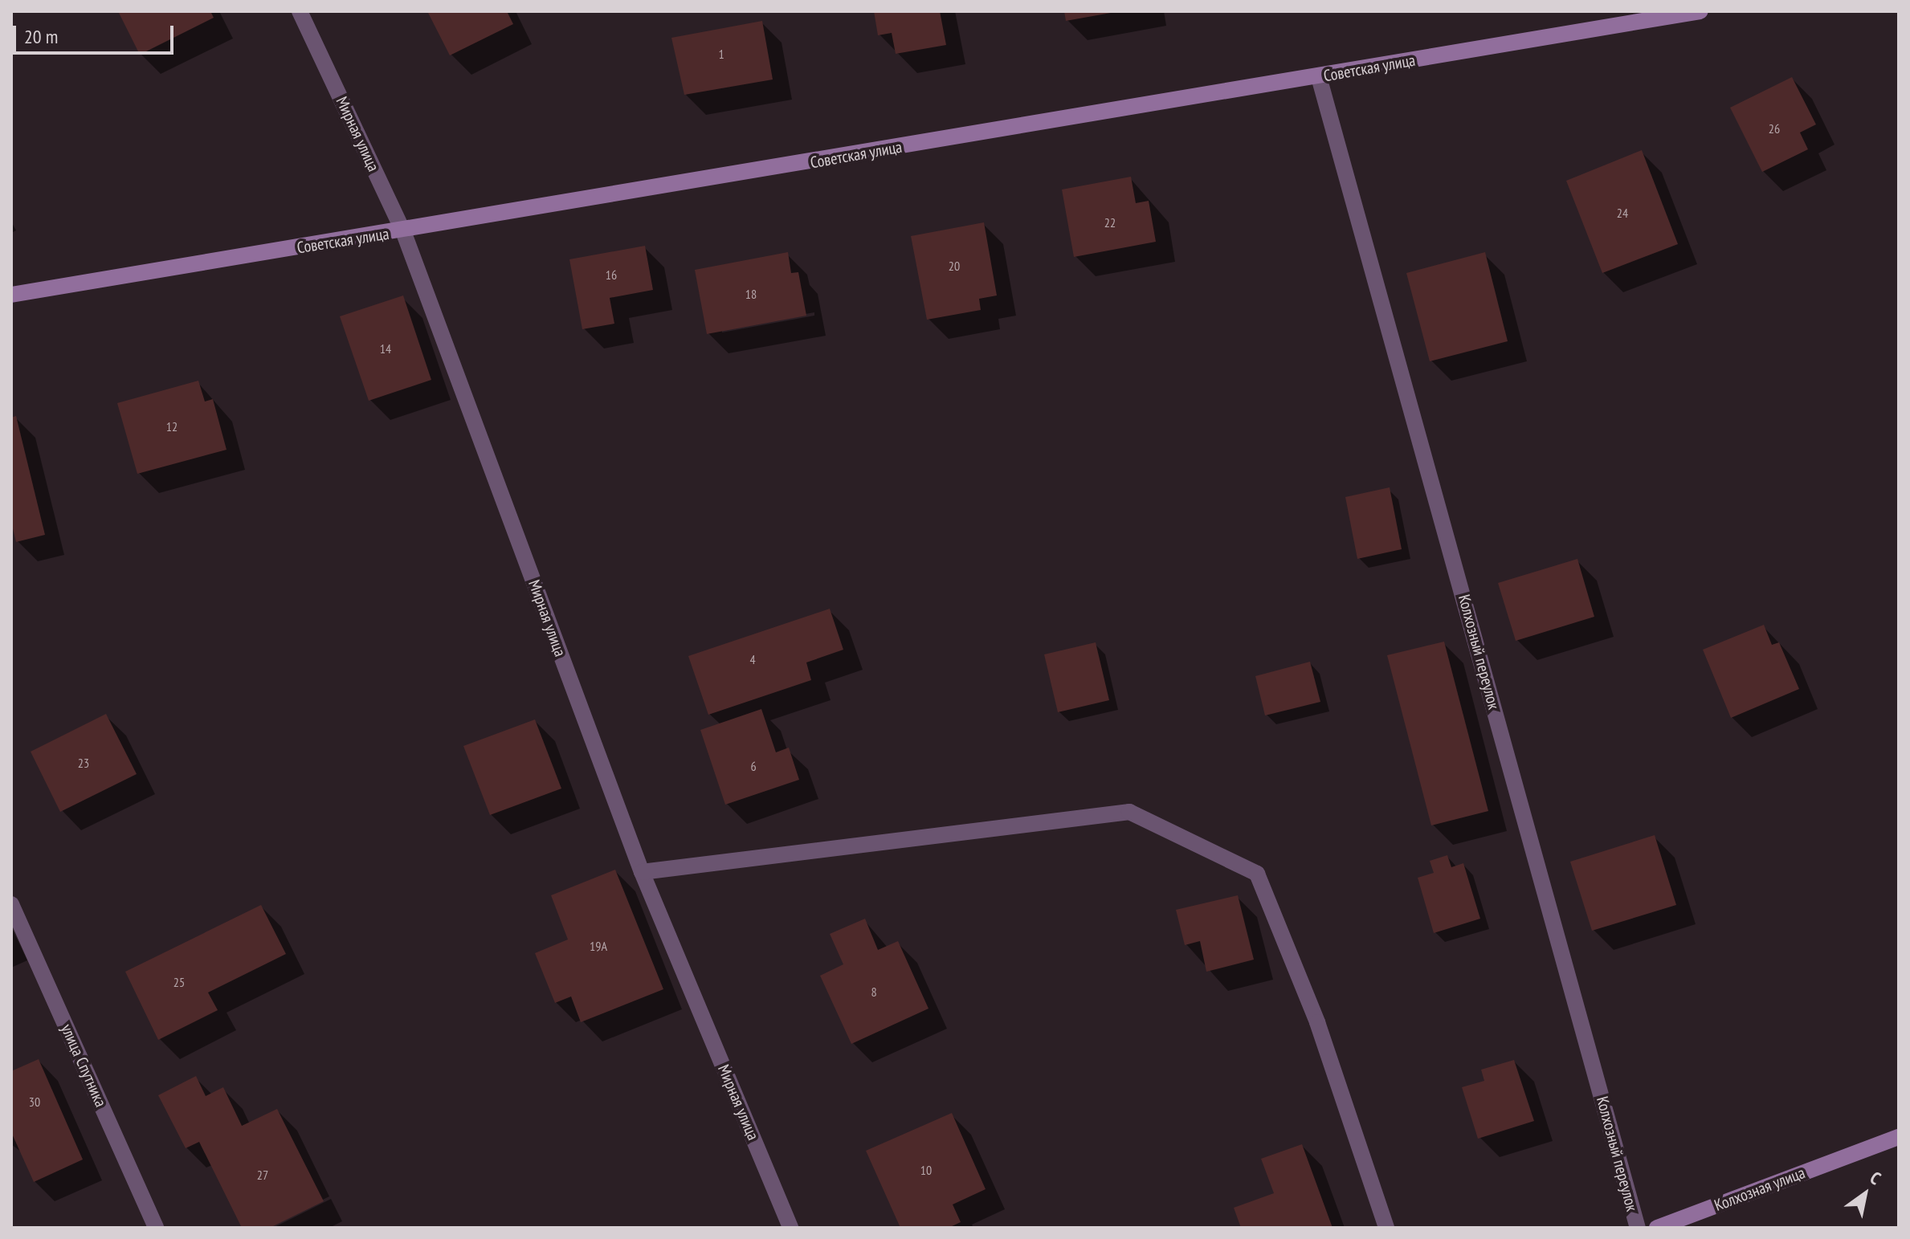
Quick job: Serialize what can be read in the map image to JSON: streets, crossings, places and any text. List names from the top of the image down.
{
  "streets": {
    "street": [
      "Советская улица",
      "Мирная улица",
      "Колхозный переулок",
      "улица Спутника",
      "Колхозная улица"
    ]
  },
  "crossings": [
    ["Советская улица", "Мирная улица"],
    ["Советская улица", "Колхозный переулок"]
  ],
  "house_numbers": [
    "1",
    "26",
    "24",
    "22",
    "20",
    "16",
    "18",
    "14",
    "12",
    "4",
    "23",
    "6",
    "19А",
    "25",
    "8",
    "30",
    "10",
    "27"
  ],
  "scale_bar": "20 m",
  "north": "top right"
}
